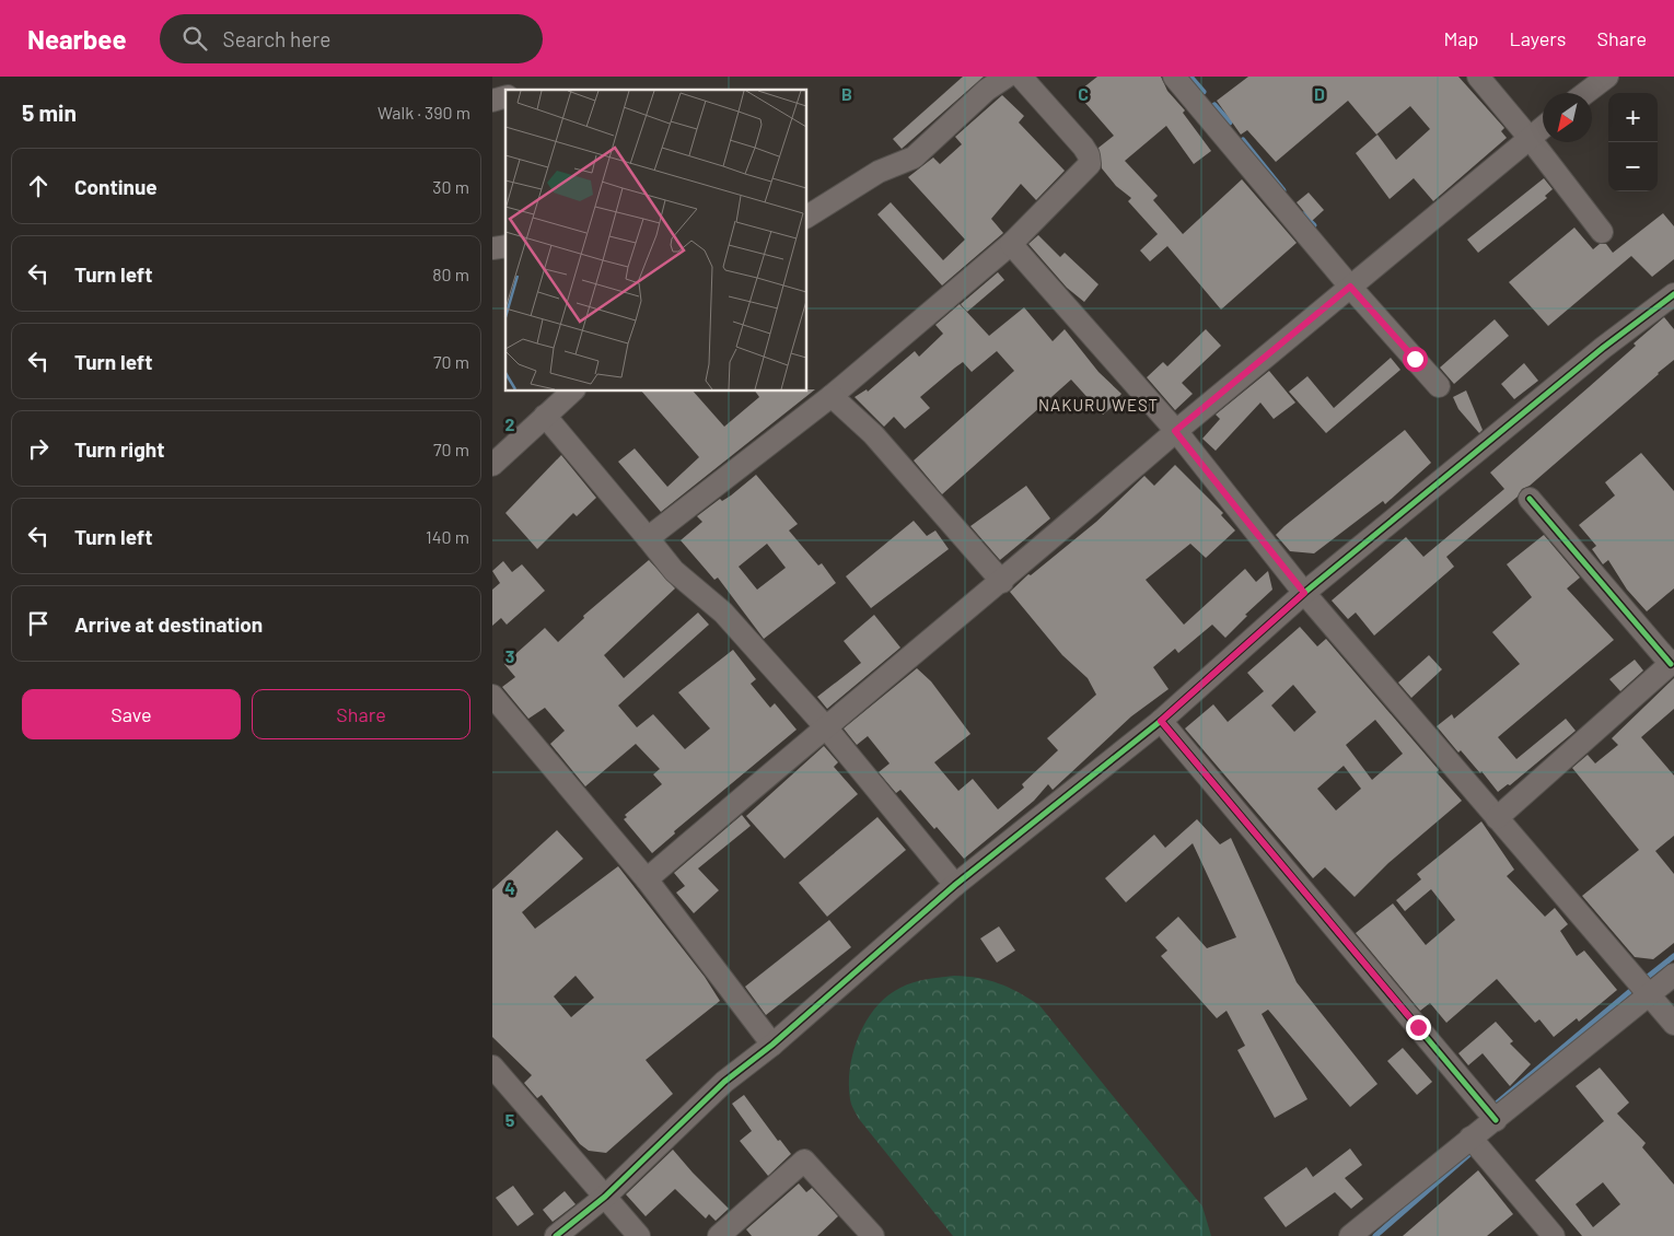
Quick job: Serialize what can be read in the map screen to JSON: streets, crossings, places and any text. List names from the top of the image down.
{
  "districts": ["NAKURU WEST"],
  "north": "bottom left",
  "page": {
    "header": "Nearbee",
    "search": "Search here",
    "nav": ["Map", "Layers", "Share"],
    "heading": ["5 min", "Walk · 390 m"],
    "map_buttons": ["+", "−"],
    "list": [
      ["Continue", "30 m"],
      ["Turn left", "80 m"],
      ["Turn left", "70 m"],
      ["Turn right", "70 m"],
      ["Turn left", "140 m"],
      "Arrive at destination"
    ],
    "buttons": ["Save", "Share"]
  },
  "grid": {
    "columns": ["B", "C", "D"],
    "rows": [
      "2",
      "3",
      "4",
      "5"
    ]
  }
}
